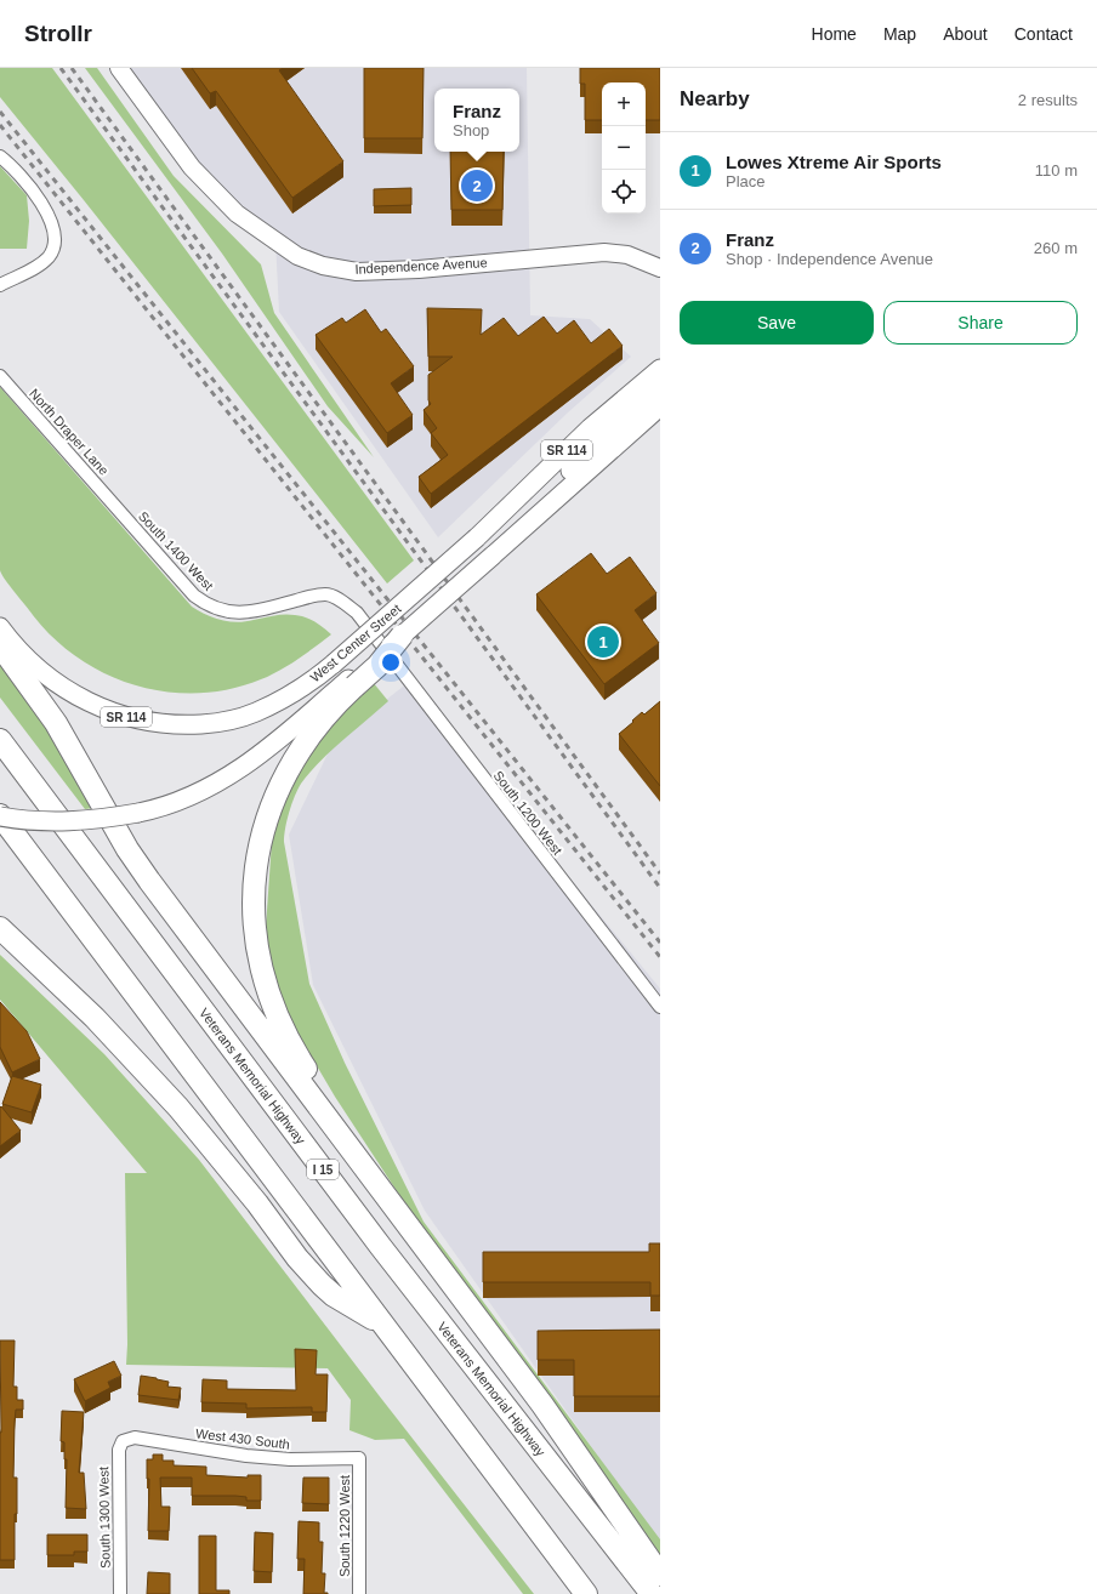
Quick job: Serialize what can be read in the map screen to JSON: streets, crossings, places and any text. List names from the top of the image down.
{
  "streets": {
    "highway": ["Veterans Memorial Highway", "I 15"],
    "main road": ["SR 114", "West Center Street"],
    "street": [
      "Independence Avenue",
      "North Draper Lane",
      "South 1400 West",
      "South 1200 West",
      "West 430 South",
      "South 1300 West",
      "South 1220 West"
    ]
  },
  "crossings": [
    ["North Draper Lane", "South 1400 West"],
    ["South 1400 West", "South 1200 West"],
    ["West 430 South", "South 1300 West"],
    ["West 430 South", "South 1220 West"]
  ],
  "page": {
    "header": "Strollr",
    "nav": [
      "Home",
      "Map",
      "About",
      "Contact"
    ],
    "heading": ["Nearby", "2 results"],
    "map_buttons": ["+", "−"],
    "popup": ["Franz", "Shop"],
    "list": [
      {
        "mark": "1",
        "name": "Lowes Xtreme Air Sports",
        "note": "Place",
        "value": "110 m"
      },
      {
        "mark": "2",
        "name": "Franz",
        "note": "Shop · Independence Avenue",
        "value": "260 m"
      }
    ],
    "pins": ["2", "1"],
    "buttons": ["Save", "Share"]
  }
}
